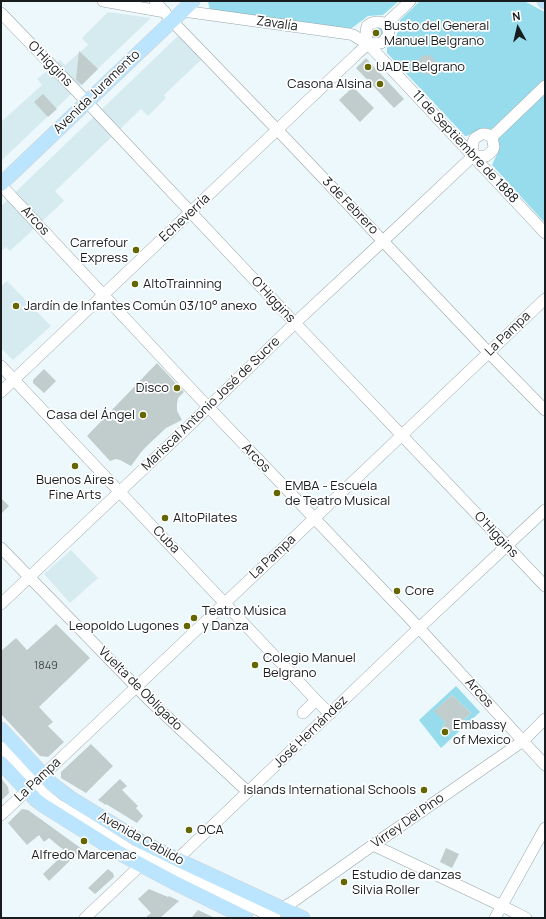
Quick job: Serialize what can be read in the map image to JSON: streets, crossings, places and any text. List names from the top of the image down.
{
  "streets": {
    "main road": ["Avenida Juramento", "Avenida Cabildo"],
    "street": [
      "Zavalía",
      "O'Higgins",
      "11 de Septiembre de 1888",
      "3 de Febrero",
      "Echeverría",
      "Arcos",
      "La Pampa",
      "Mariscal Antonio José de Sucre",
      "Cuba",
      "Vuelta de Obligado",
      "José Hernández",
      "Virrey Del Pino"
    ]
  },
  "crossings": [
    ["Zavalía", "Avenida Juramento"],
    ["Zavalía", "11 de Septiembre de 1888"],
    ["Zavalía", "Echeverría"],
    ["O'Higgins", "Avenida Juramento"],
    ["O'Higgins", "Echeverría"],
    ["O'Higgins", "La Pampa"],
    ["O'Higgins", "Mariscal Antonio José de Sucre"],
    ["O'Higgins", "José Hernández"],
    ["Avenida Juramento", "3 de Febrero"],
    ["Avenida Juramento", "Arcos"],
    ["11 de Septiembre de 1888", "Echeverría"],
    ["11 de Septiembre de 1888", "Mariscal Antonio José de Sucre"],
    ["3 de Febrero", "Echeverría"],
    ["3 de Febrero", "La Pampa"],
    ["3 de Febrero", "Mariscal Antonio José de Sucre"],
    ["Echeverría", "Arcos"],
    ["Echeverría", "Cuba"],
    ["Arcos", "La Pampa"],
    ["Arcos", "Mariscal Antonio José de Sucre"],
    ["Arcos", "José Hernández"],
    ["Arcos", "Virrey Del Pino"],
    ["La Pampa", "Cuba"],
    ["La Pampa", "Vuelta de Obligado"],
    ["La Pampa", "Avenida Cabildo"],
    ["Mariscal Antonio José de Sucre", "Cuba"],
    ["Mariscal Antonio José de Sucre", "Vuelta de Obligado"],
    ["Cuba", "José Hernández"],
    ["Vuelta de Obligado", "José Hernández"],
    ["José Hernández", "Avenida Cabildo"],
    ["Virrey Del Pino", "Avenida Cabildo"]
  ],
  "places": [
    "Busto del General Manuel Belgrano",
    "UADE Belgrano",
    "Casona Alsina",
    "Carrefour Express",
    "AltoTrainning",
    "Jardín de Infantes Común 03/10° anexo",
    "Disco",
    "Casa del Ángel",
    "Buenos Aires Fine Arts",
    "EMBA - Escuela de Teatro Musical",
    "AltoPilates",
    "Core",
    "Teatro Música y Danza",
    "Leopoldo Lugones",
    "Colegio Manuel Belgrano",
    "Embassy of Mexico",
    "Islands International Schools",
    "OCA",
    "Alfredo Marcenac",
    "Estudio de danzas Silvia Roller"
  ],
  "house_numbers": ["1849"],
  "north": "top"
}
